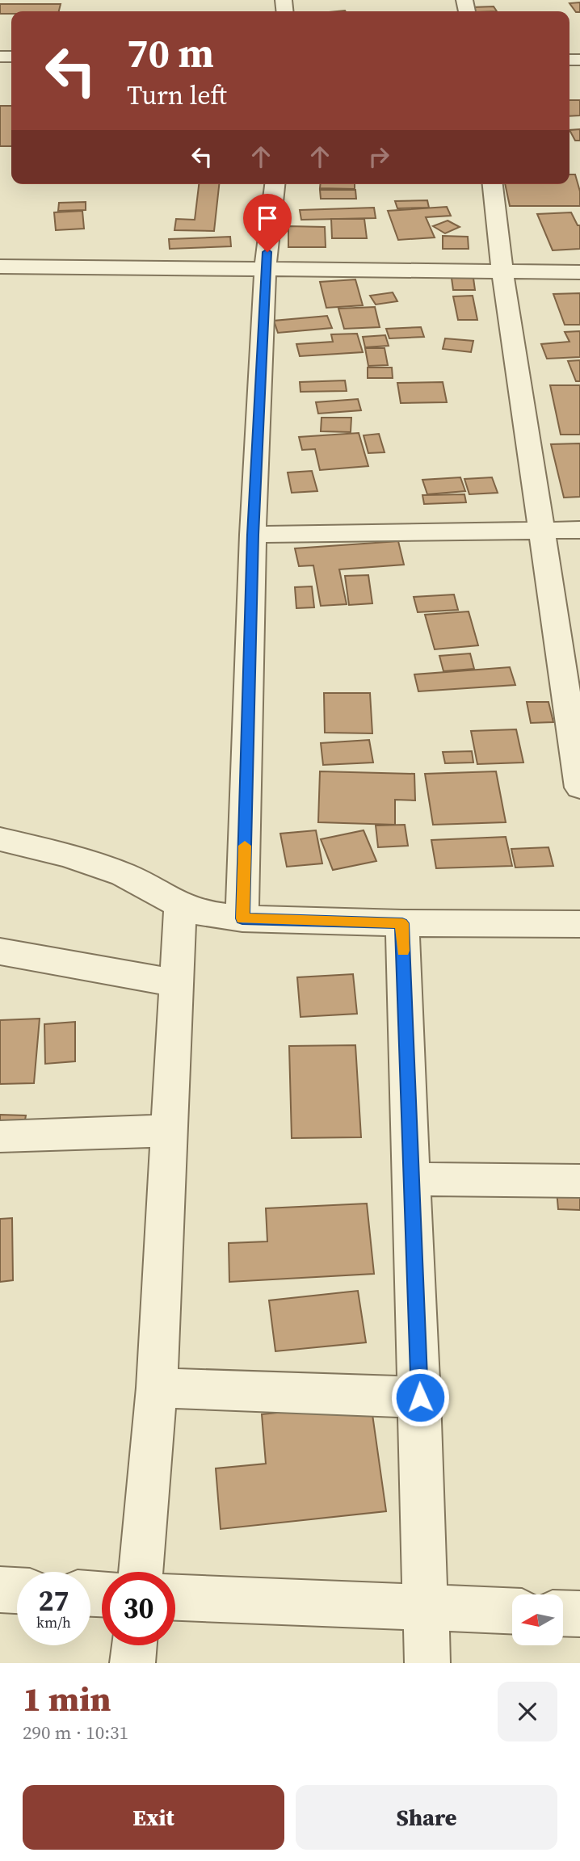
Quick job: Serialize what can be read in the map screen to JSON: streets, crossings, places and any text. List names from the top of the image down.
{
  "north": "left",
  "page": {
    "turn": ["70 m", "Turn left"],
    "speed": "27 km/h",
    "limit": "30",
    "heading": ["1 min", "290 m · 10:31"],
    "buttons": ["Exit", "Share"]
  }
}
